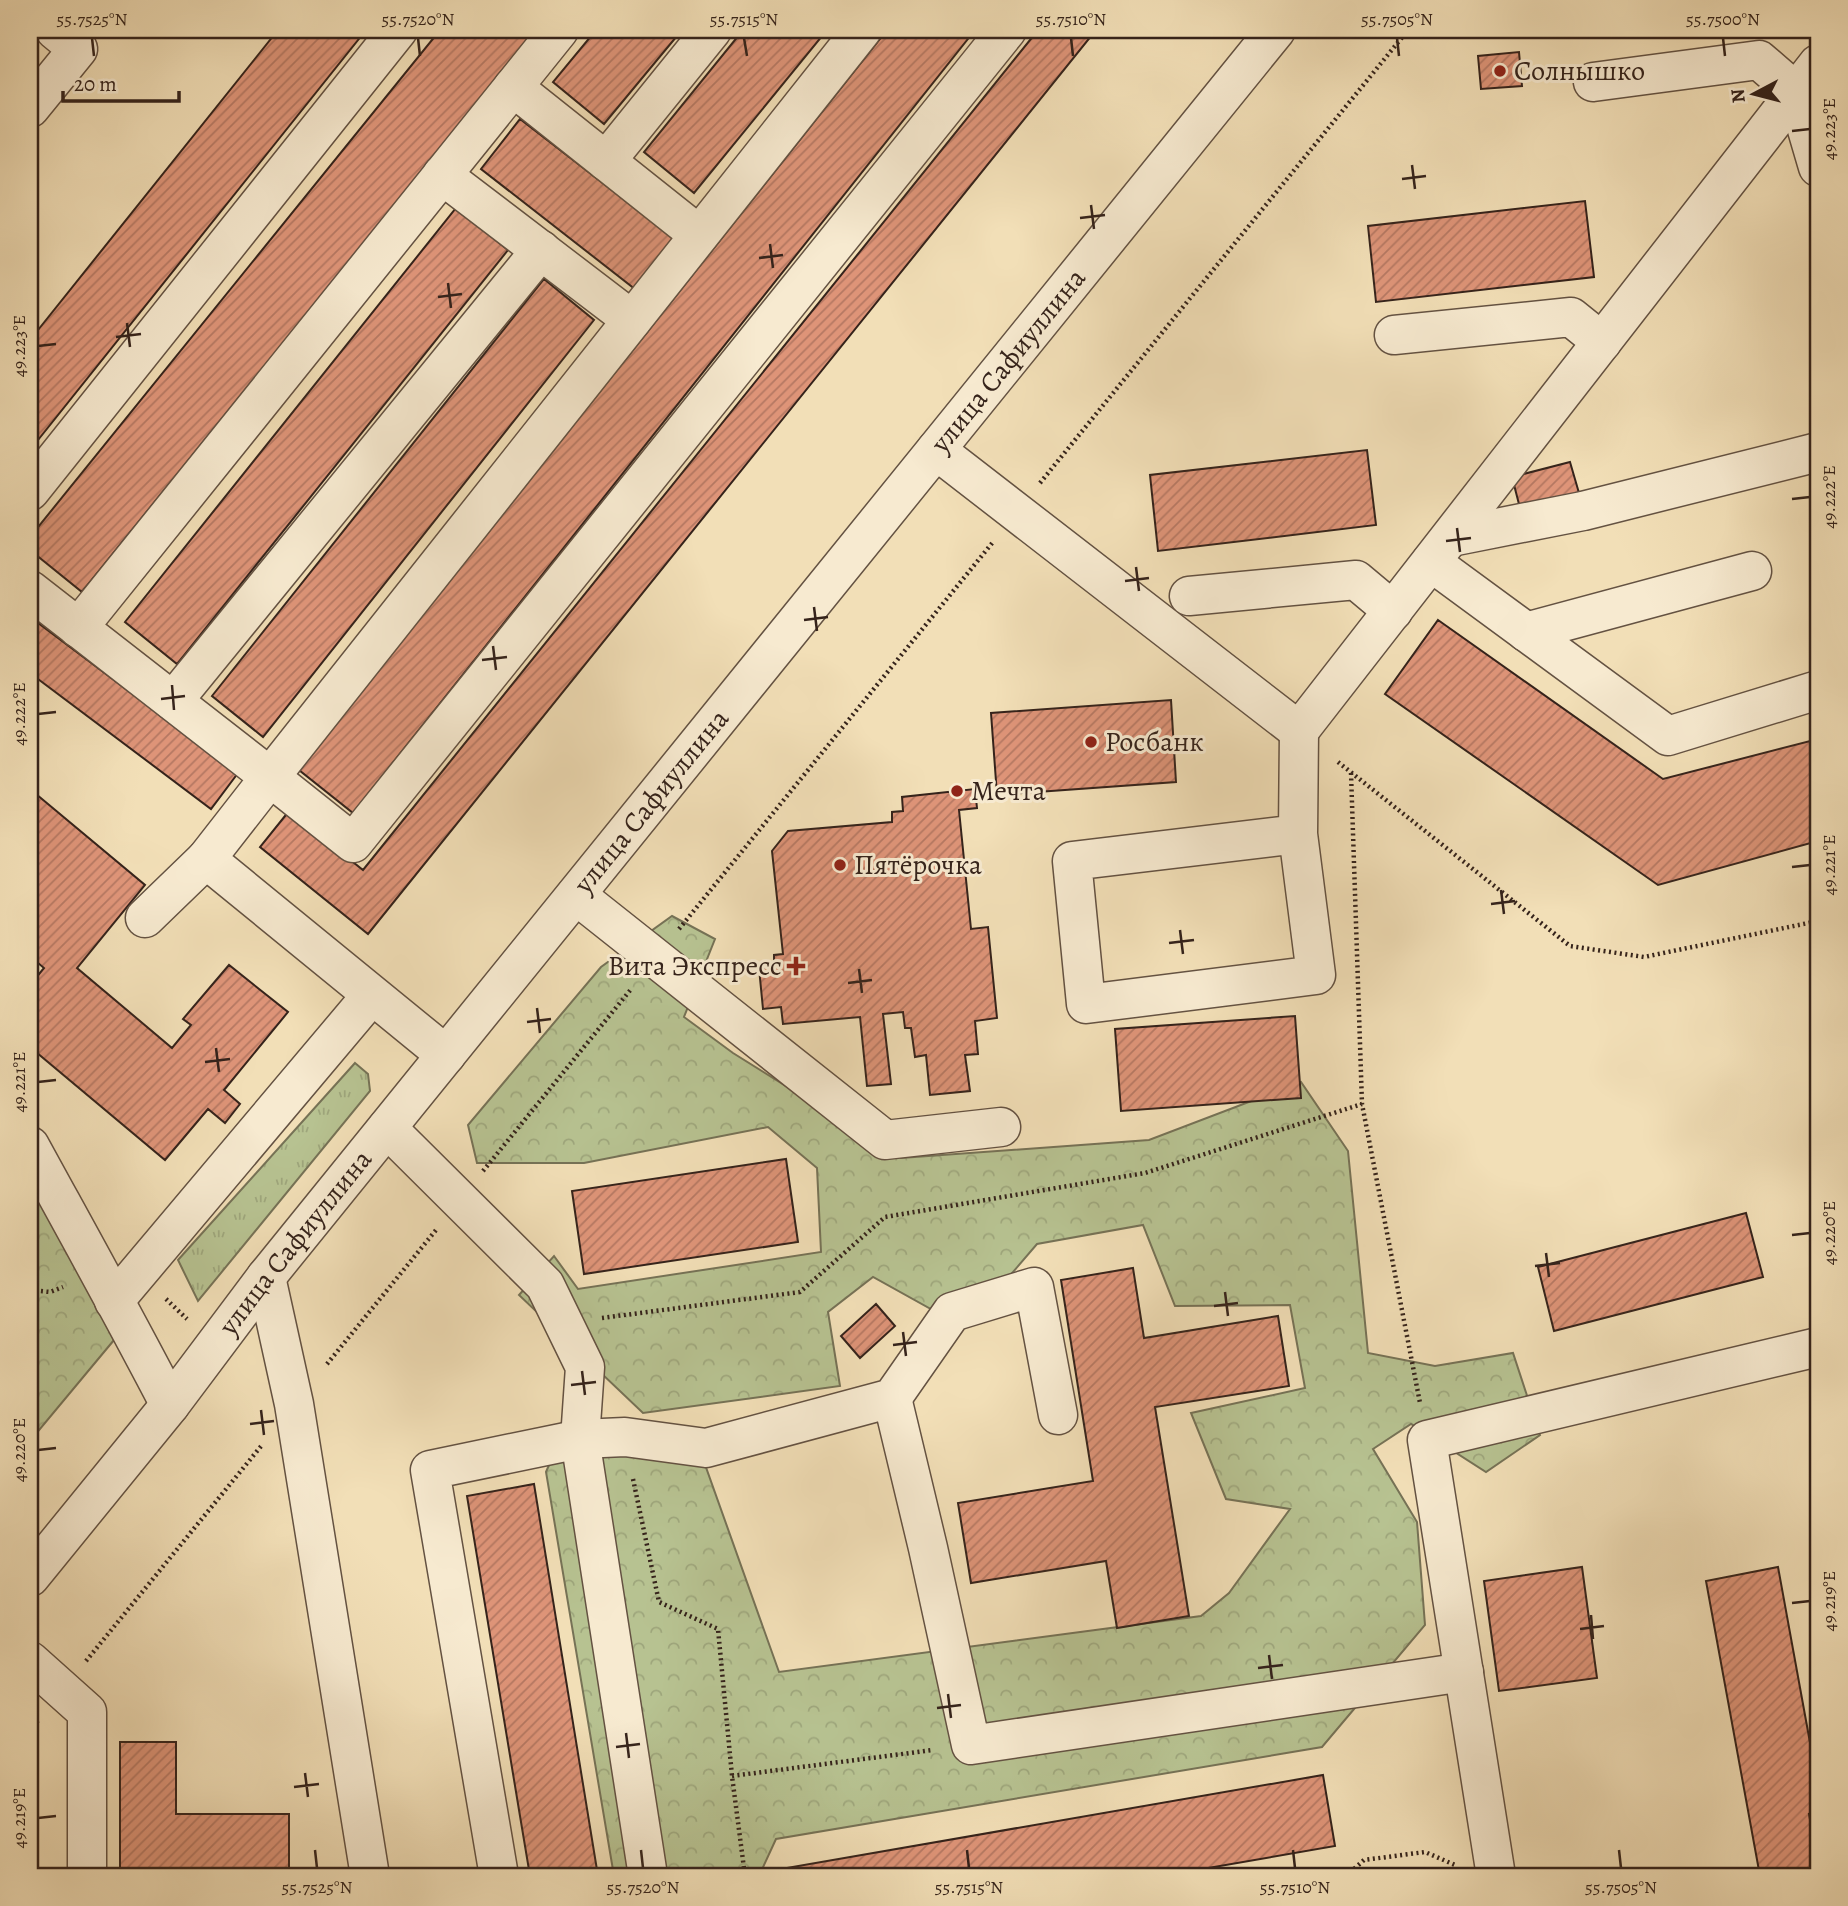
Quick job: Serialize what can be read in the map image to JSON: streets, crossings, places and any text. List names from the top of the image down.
{
  "streets": {
    "street": ["улица Сафиуллина"]
  },
  "places": {
    "other": [
      "Солнышко",
      "Росбанк",
      "Мечта",
      "Пятёрочка"
    ],
    "health": ["Вита Экспресс"]
  },
  "scale_bar": "20 m",
  "north": "left",
  "coordinates": [
    "55.7525°N",
    "55.7520°N",
    "55.7515°N",
    "55.7510°N",
    "55.7505°N",
    "55.7500°N",
    "49.223°E",
    "49.222°E",
    "49.221°E",
    "49.220°E",
    "49.219°E"
  ]
}
